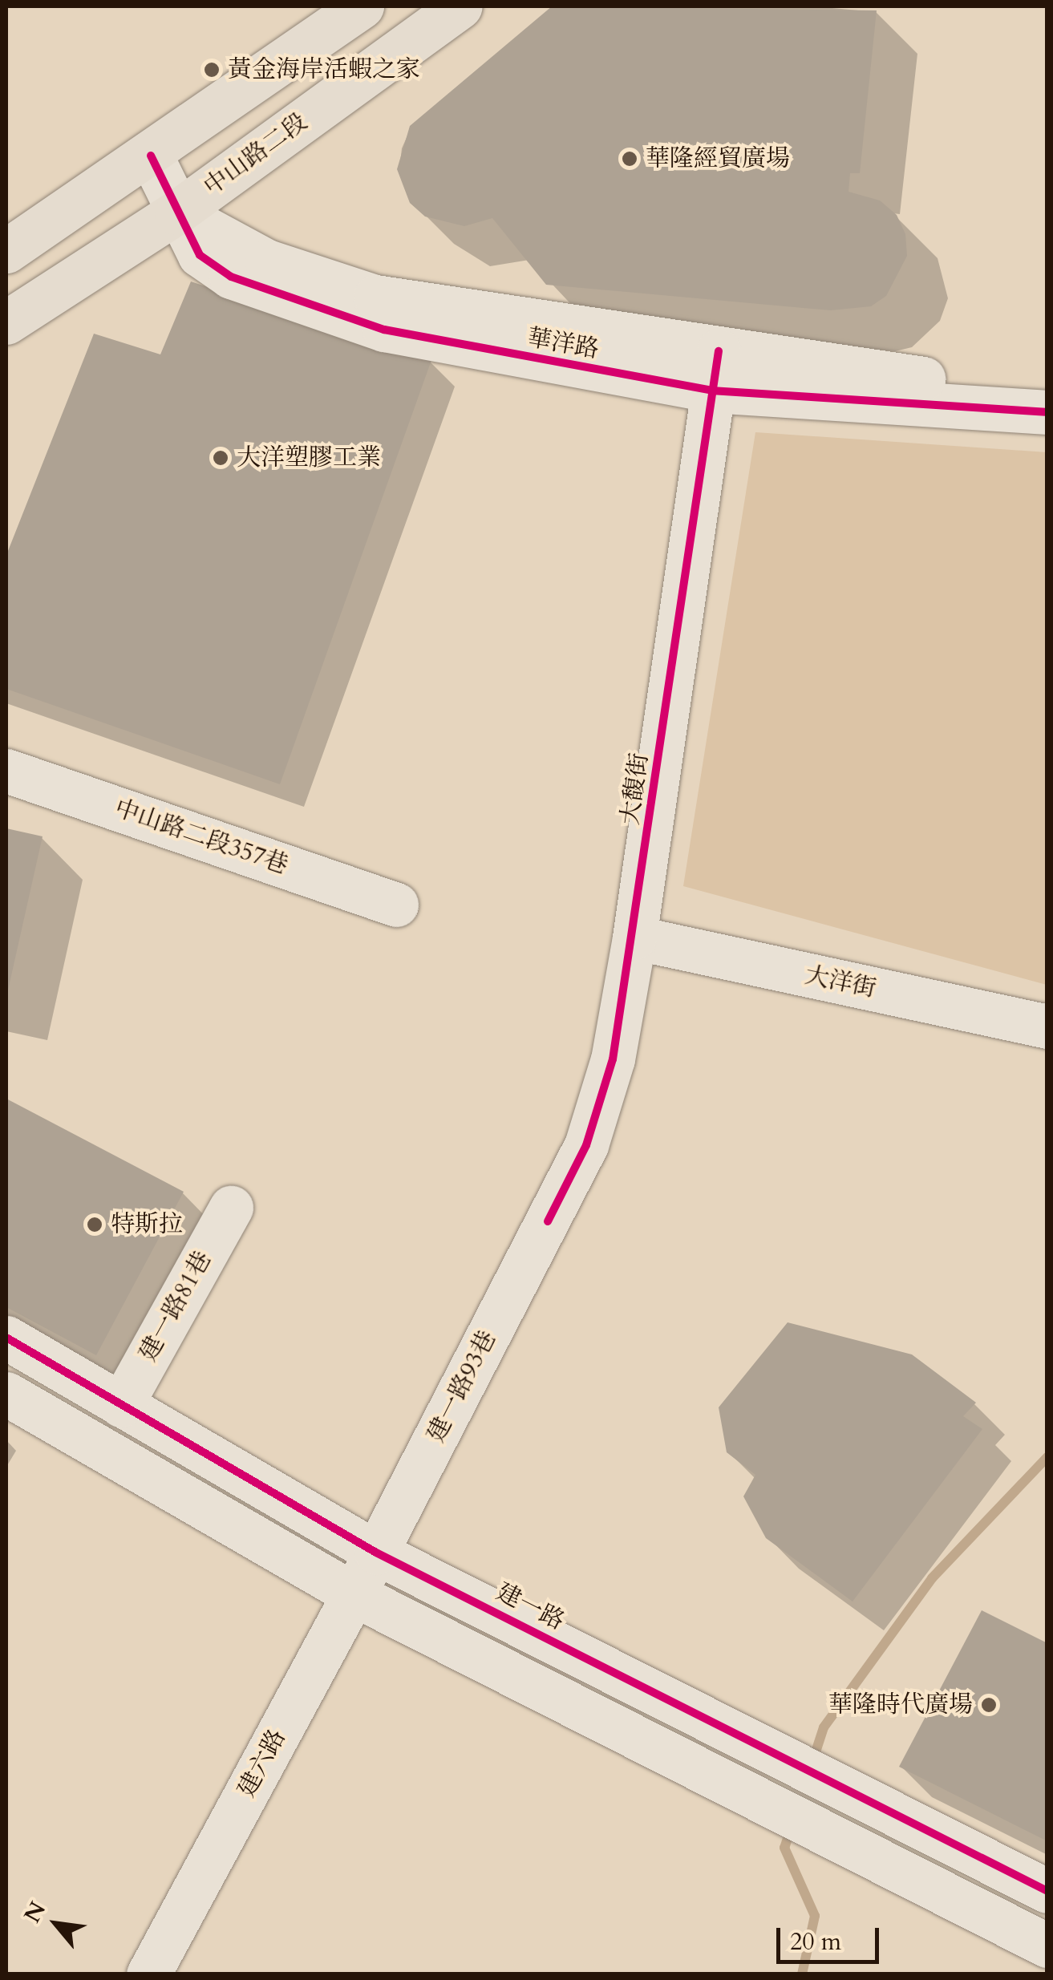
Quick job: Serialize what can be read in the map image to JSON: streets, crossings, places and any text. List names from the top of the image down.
{
  "streets": {
    "main road": ["中山路二段"],
    "street": [
      "華洋路",
      "大馥街",
      "中山路二段357巷",
      "大洋街",
      "建一路81巷",
      "建一路93巷",
      "建一路",
      "建六路"
    ]
  },
  "crossings": [
    ["中山路二段", "華洋路"],
    ["華洋路", "大馥街"],
    ["大馥街", "大洋街"],
    ["大馥街", "建一路93巷"],
    ["建一路81巷", "建一路"],
    ["建一路93巷", "建一路"],
    ["建一路93巷", "建六路"],
    ["建一路", "建六路"]
  ],
  "places": [
    "黃金海岸活蝦之家",
    "華隆經貿廣場",
    "大洋塑膠工業",
    "特斯拉",
    "華隆時代廣場"
  ],
  "scale_bar": "20 m",
  "north": "top left"
}
